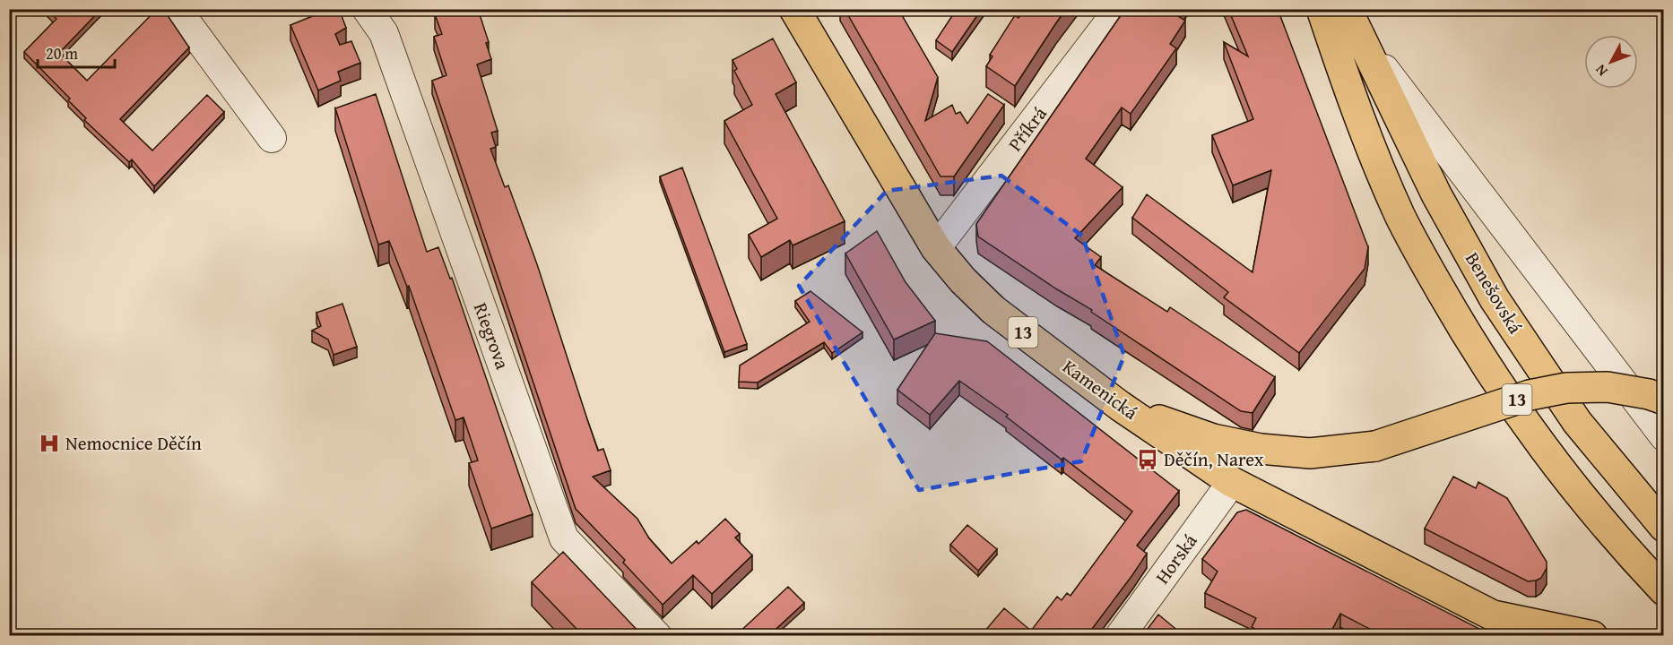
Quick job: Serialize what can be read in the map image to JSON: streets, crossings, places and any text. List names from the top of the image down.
{
  "streets": {
    "main road": ["Benešovská", "13", "Kamenická"],
    "street": ["Příkrá", "Riegrova", "Horská"]
  },
  "crossings": [
    ["Příkrá", "Kamenická"],
    ["13", "Kamenická"],
    ["Kamenická", "Horská"]
  ],
  "places": {
    "hospital": ["Nemocnice Děčín"],
    "bus stop": ["Děčín, Narex"]
  },
  "scale_bar": "20 m",
  "north": "bottom left"
}
